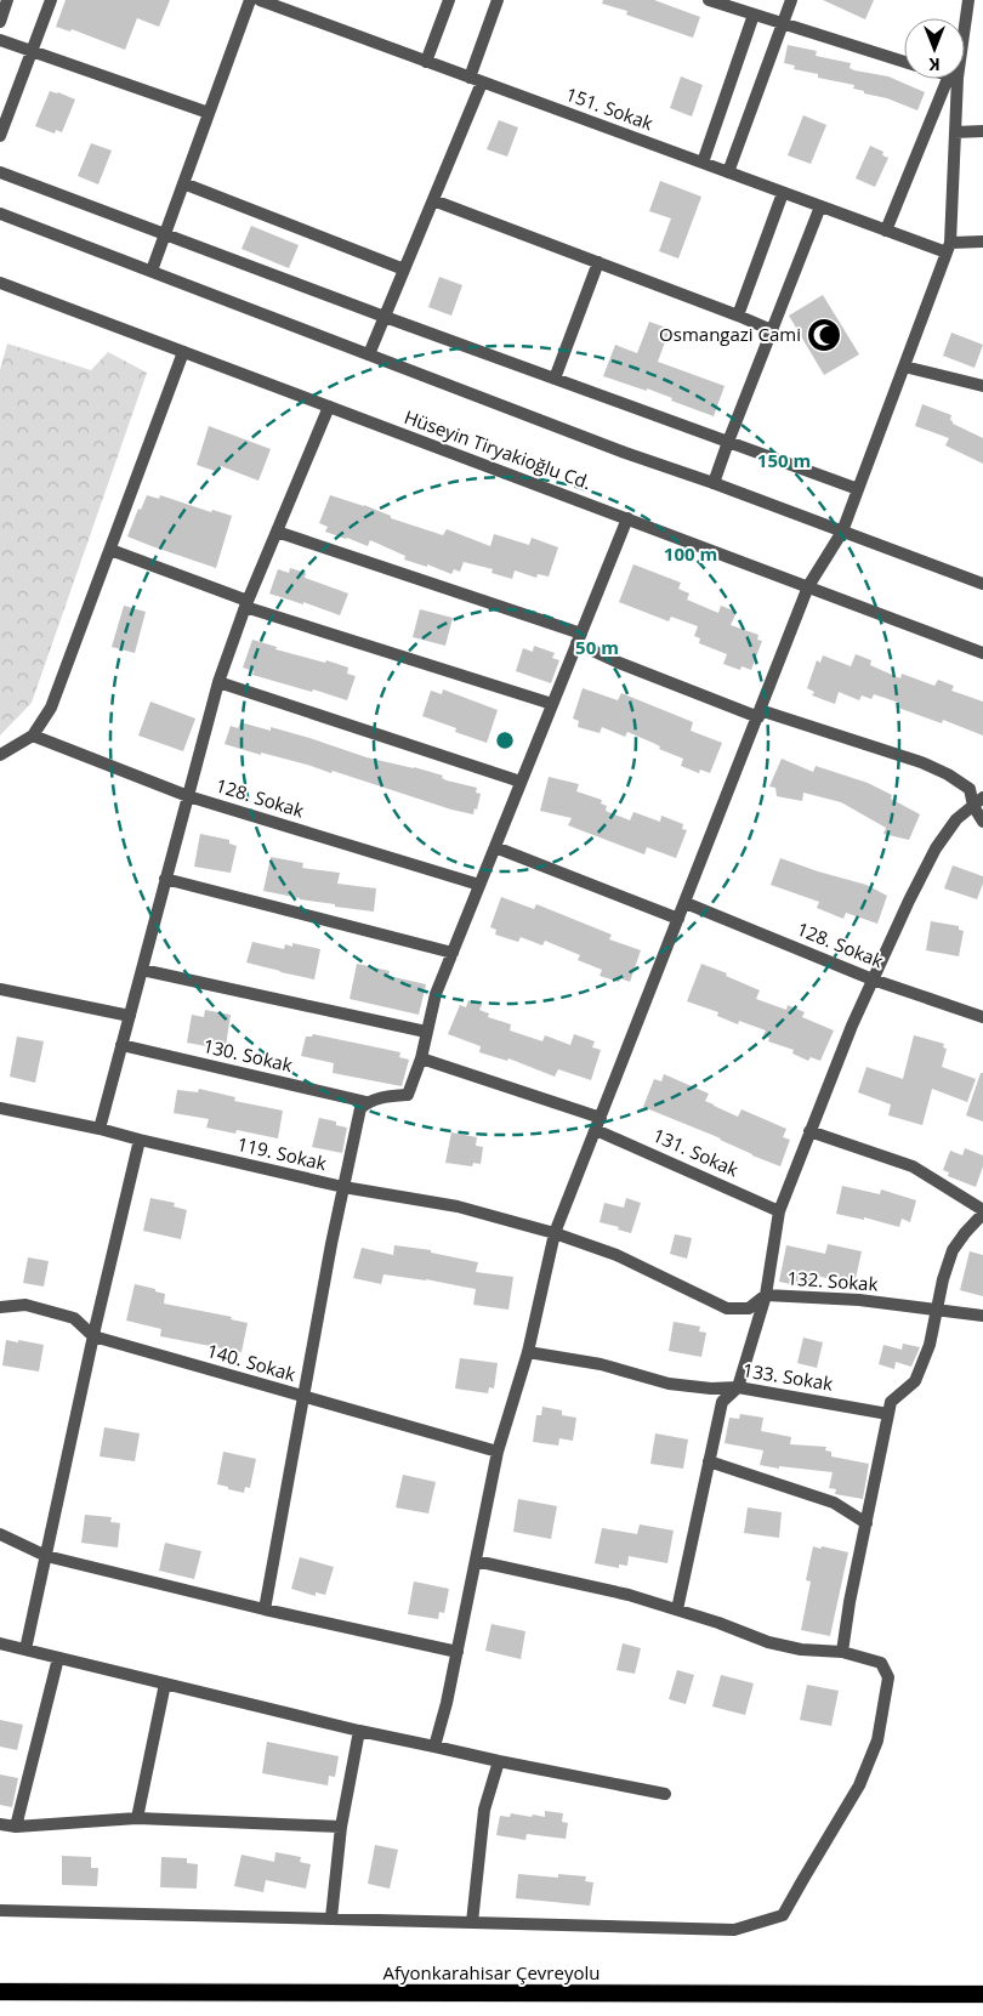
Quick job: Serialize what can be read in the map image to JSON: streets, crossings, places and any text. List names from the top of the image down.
{
  "streets": {
    "highway": ["Afyonkarahisar Çevreyolu"],
    "street": [
      "151. Sokak",
      "Hüseyin Tiryakioğlu Cd.",
      "128. Sokak",
      "130. Sokak",
      "131. Sokak",
      "119. Sokak",
      "132. Sokak",
      "140. Sokak",
      "133. Sokak"
    ]
  },
  "crossings": [
    ["119. Sokak", "132. Sokak"]
  ],
  "places": {
    "mosque": ["Osmangazi Cami"]
  },
  "north": "bottom",
  "rings": ["150 m", "100 m", "50 m"]
}
